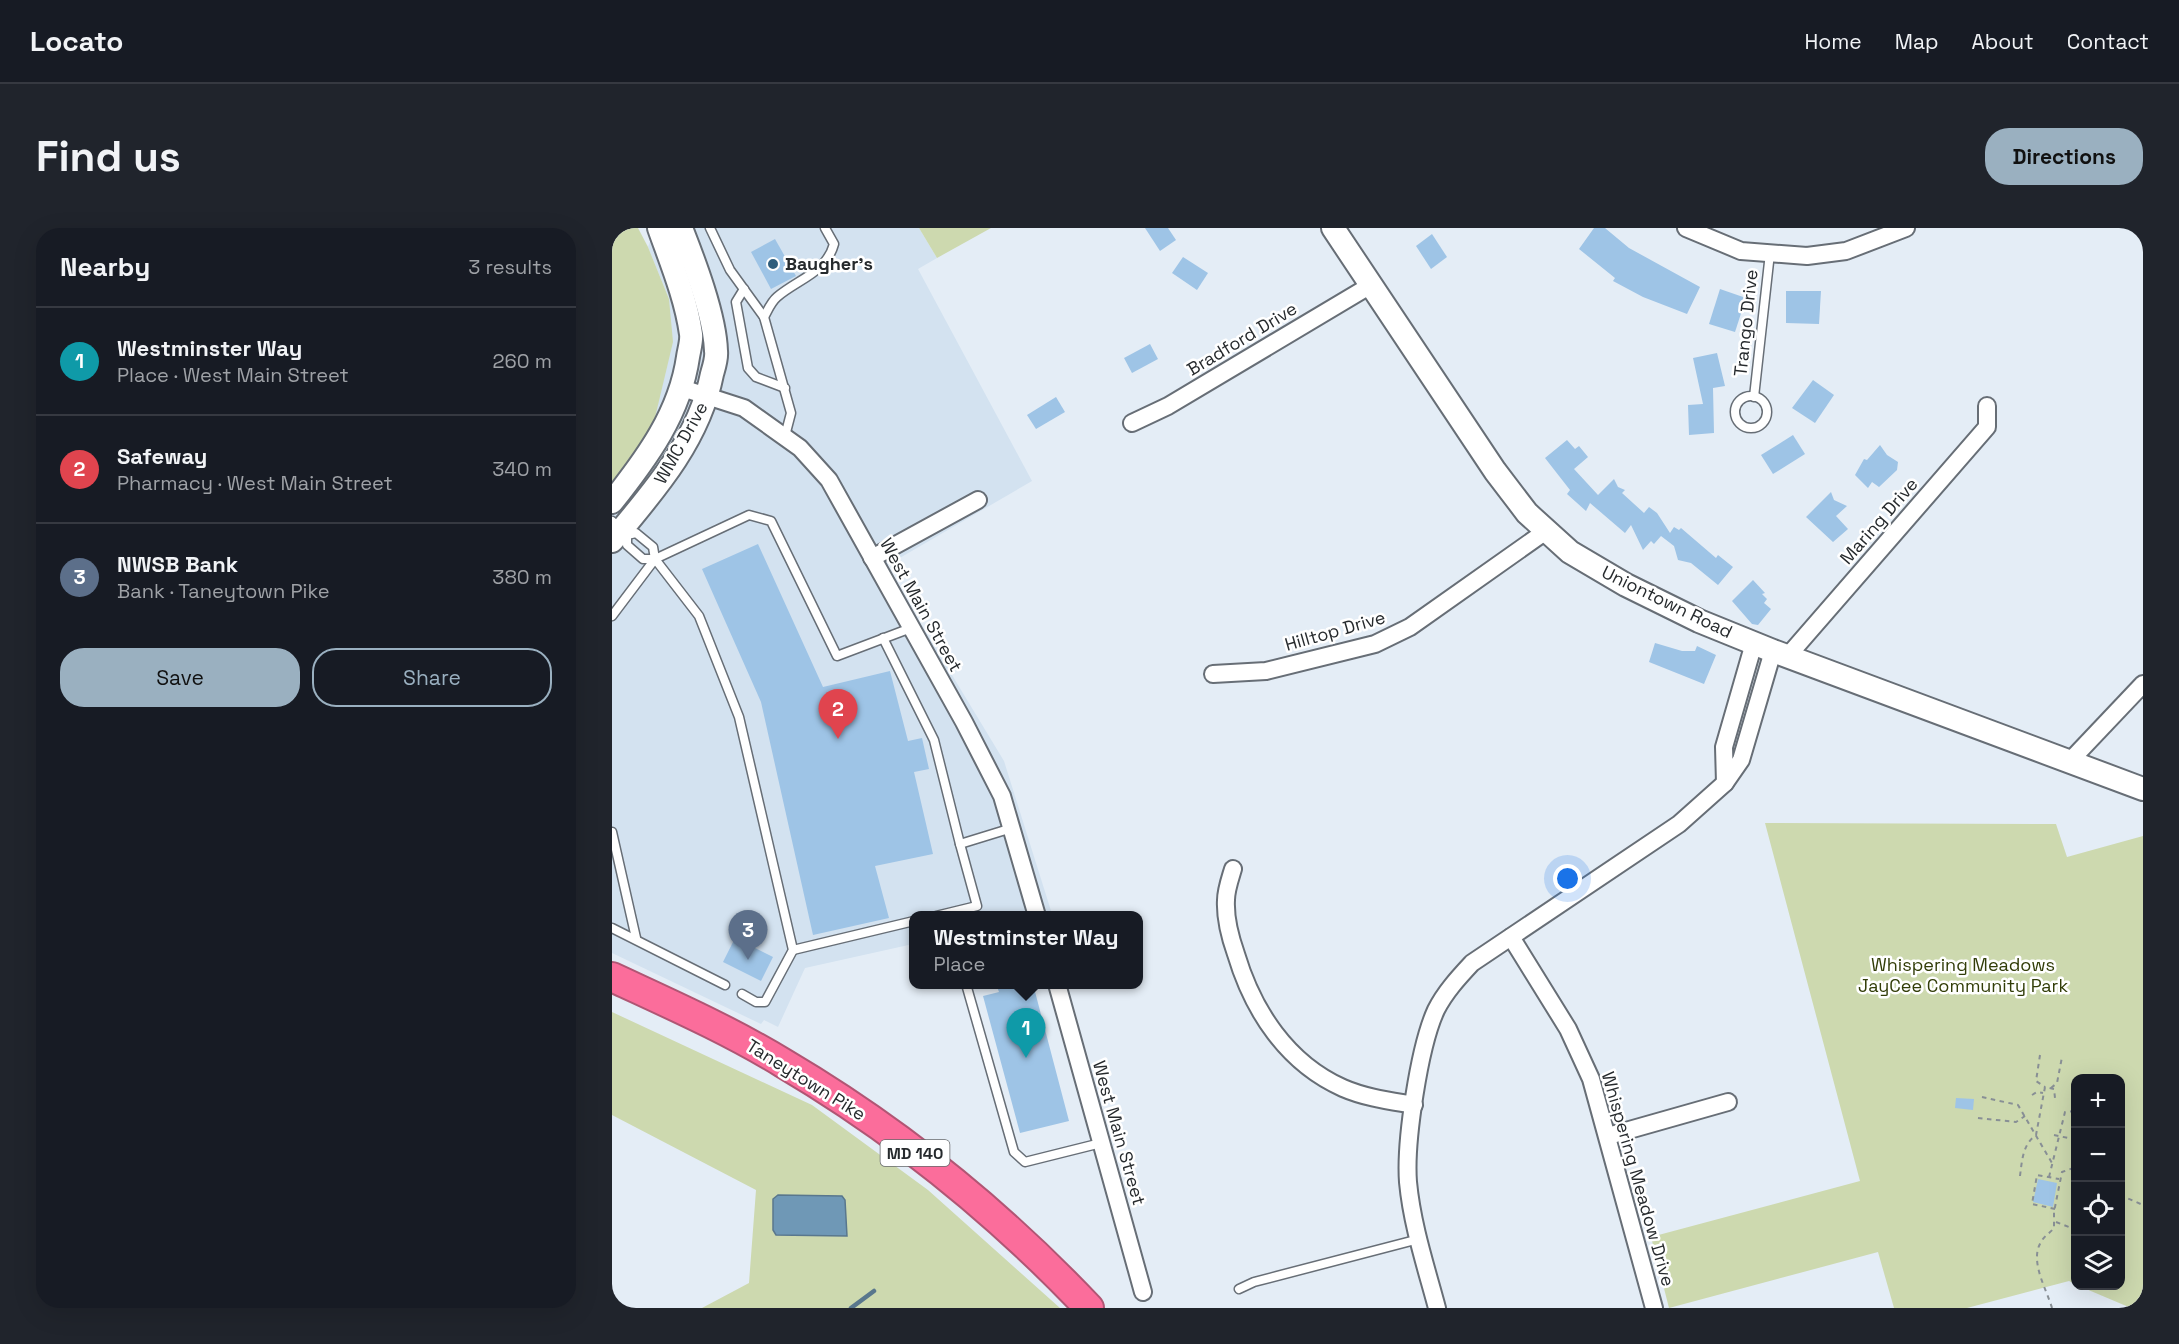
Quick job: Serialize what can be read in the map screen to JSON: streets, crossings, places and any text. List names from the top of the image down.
{
  "streets": {
    "highway": ["Taneytown Pike", "MD 140"],
    "main road": ["WMC Drive", "Uniontown Road"],
    "street": [
      "Bradford Drive",
      "Maring Drive",
      "West Main Street",
      "Hilltop Drive",
      "Whispering Meadow Drive"
    ],
    "lane": ["Trango Drive"]
  },
  "crossings": [
    ["Bradford Drive", "Uniontown Road"],
    ["WMC Drive", "West Main Street"],
    ["Maring Drive", "Uniontown Road"],
    ["Uniontown Road", "Hilltop Drive"]
  ],
  "parks": ["Whispering Meadows JayCee Community Park"],
  "places": ["Baugher's"],
  "page": {
    "header": "Locato",
    "nav": [
      "Home",
      "Map",
      "About",
      "Contact"
    ],
    "buttons": [
      "Directions",
      ["Save", "Share"]
    ],
    "title": "Find us",
    "heading": ["Nearby", "3 results"],
    "list": [
      {
        "mark": "1",
        "name": "Westminster Way",
        "note": "Place · West Main Street",
        "value": "260 m"
      },
      {
        "mark": "2",
        "name": "Safeway",
        "note": "Pharmacy · West Main Street",
        "value": "340 m"
      },
      {
        "mark": "3",
        "name": "NWSB Bank",
        "note": "Bank · Taneytown Pike",
        "value": "380 m"
      }
    ],
    "pins": ["2", "3", "1"],
    "popup": ["Westminster Way", "Place"],
    "map_buttons": ["+", "−"]
  }
}
